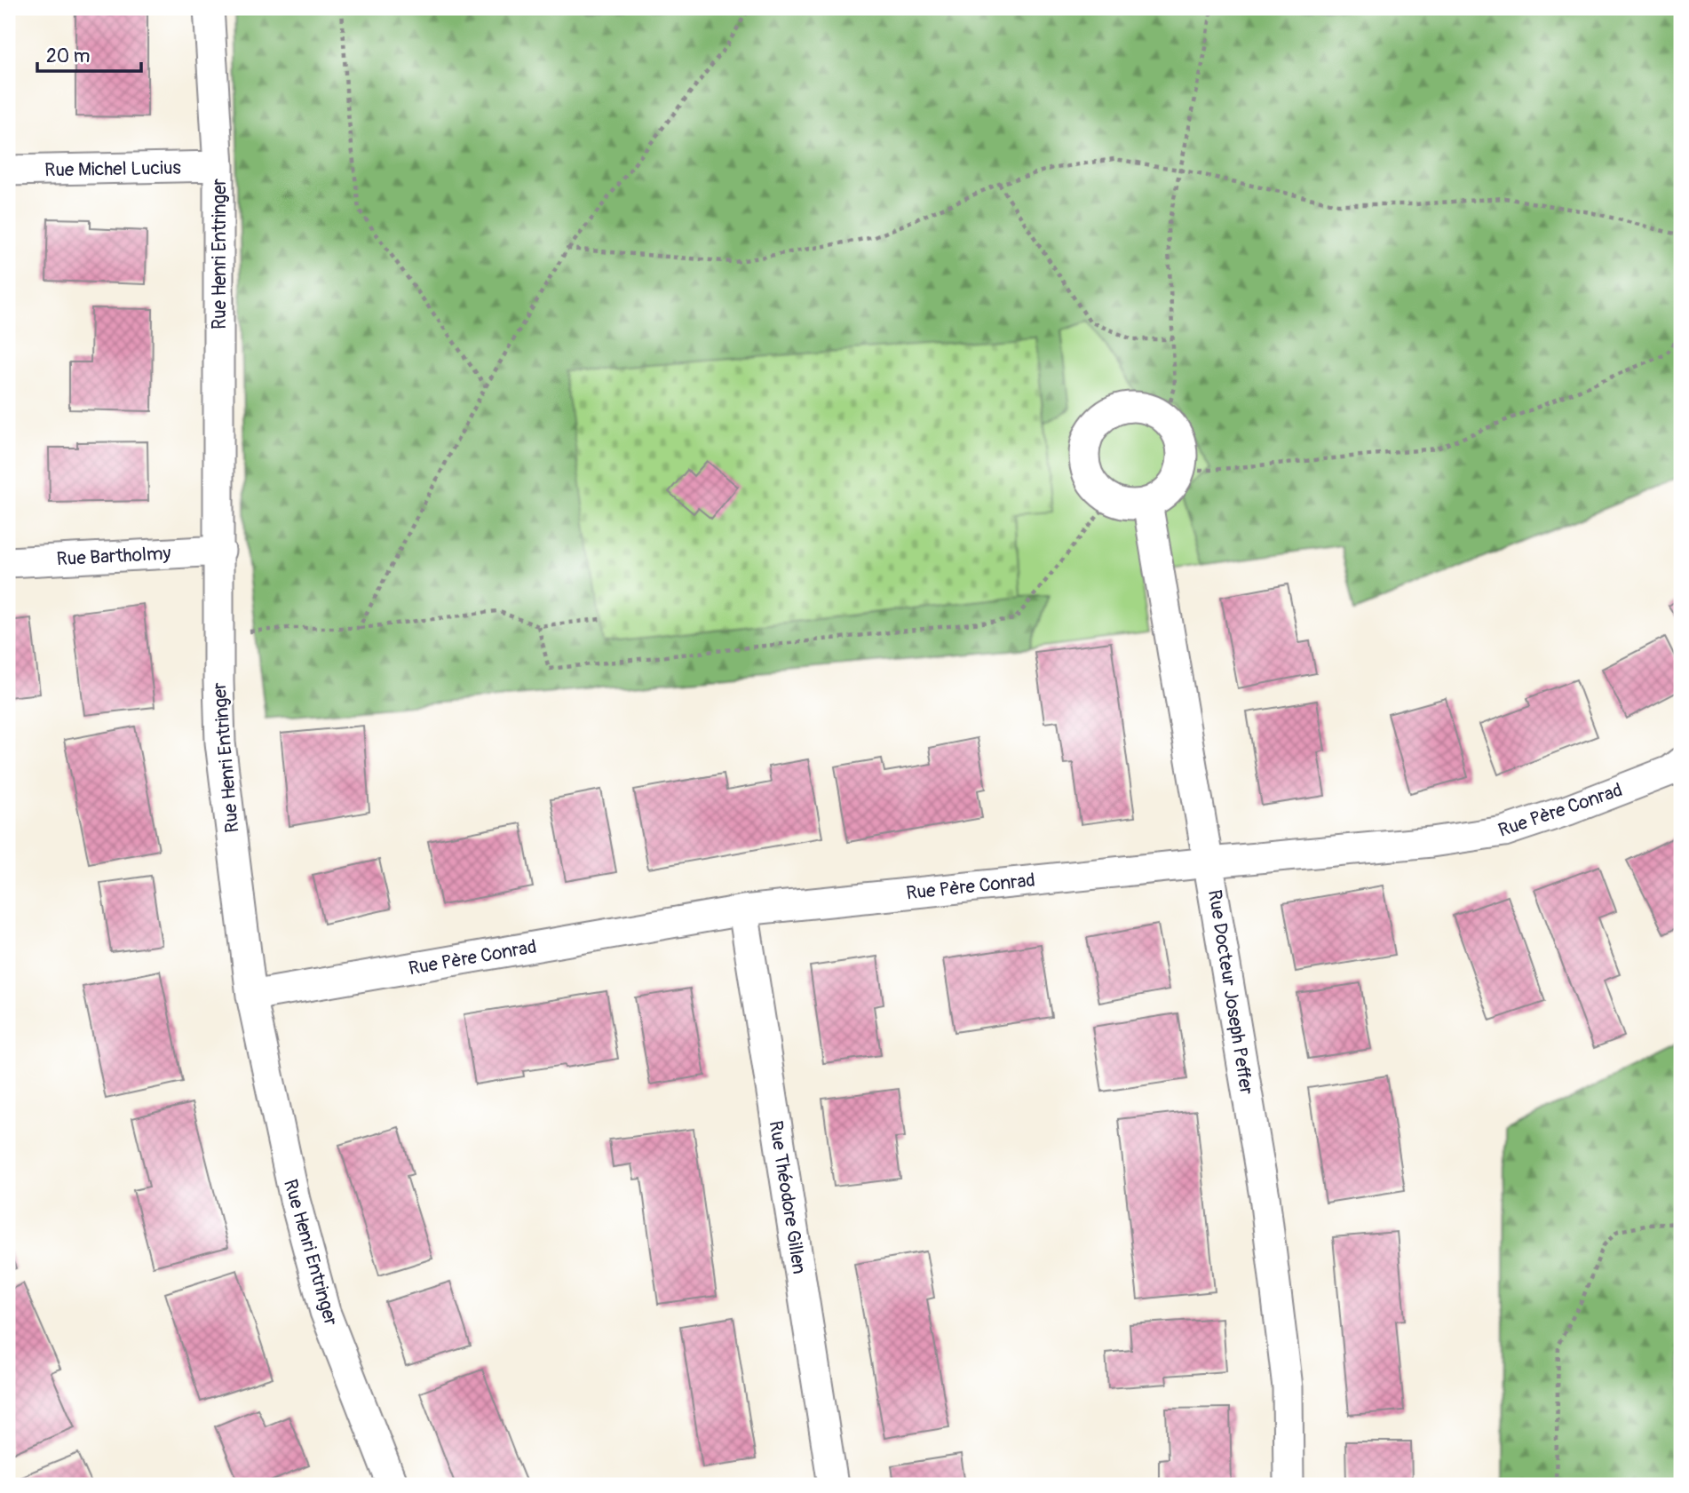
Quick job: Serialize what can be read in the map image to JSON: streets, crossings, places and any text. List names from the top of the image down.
{
  "streets": {
    "street": [
      "Rue Michel Lucius",
      "Rue Henri Entringer",
      "Rue Bartholmy",
      "Rue Père Conrad",
      "Rue Docteur Joseph Peffer",
      "Rue Théodore Gillen"
    ]
  },
  "crossings": [
    ["Rue Michel Lucius", "Rue Henri Entringer"],
    ["Rue Henri Entringer", "Rue Bartholmy"],
    ["Rue Henri Entringer", "Rue Père Conrad"],
    ["Rue Père Conrad", "Rue Docteur Joseph Peffer"],
    ["Rue Père Conrad", "Rue Théodore Gillen"]
  ],
  "scale_bar": "20 m"
}
